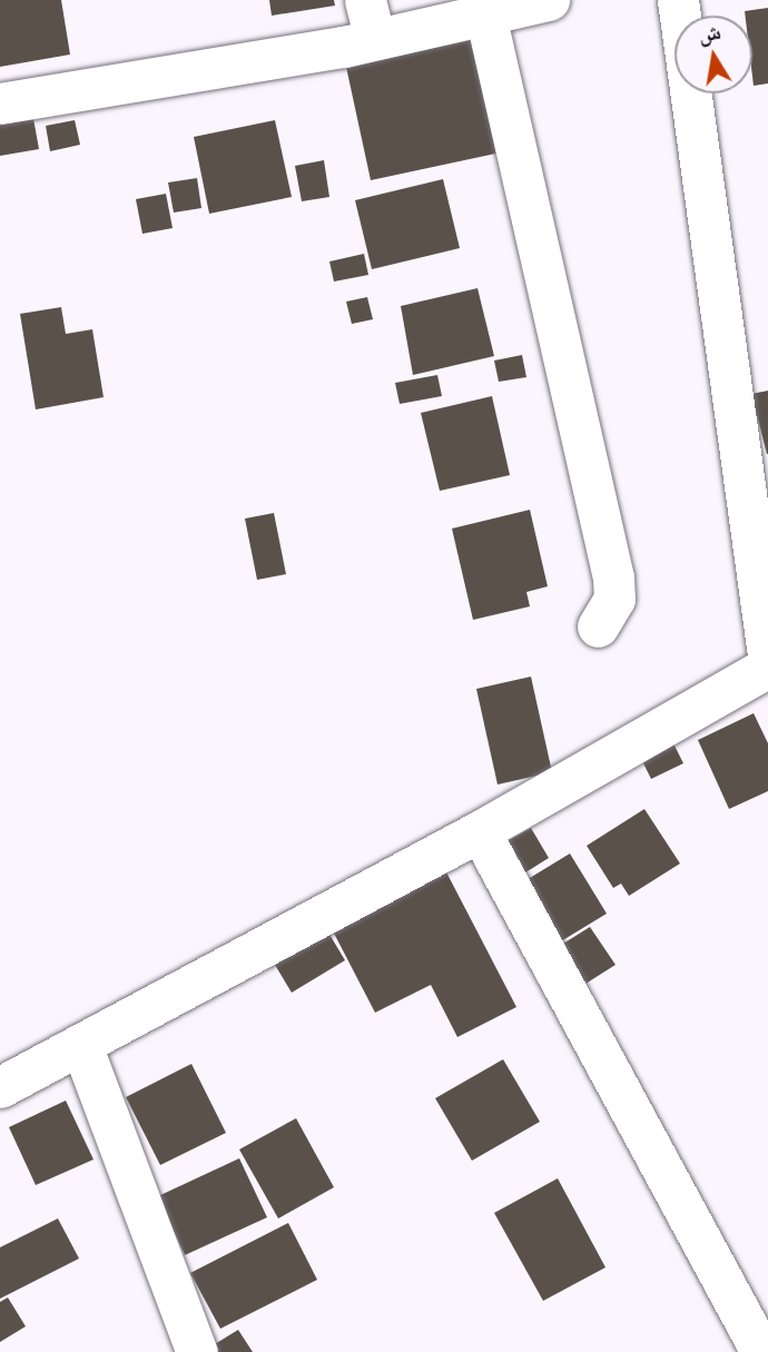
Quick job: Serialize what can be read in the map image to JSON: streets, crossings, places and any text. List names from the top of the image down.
{
  "north": "top"
}
